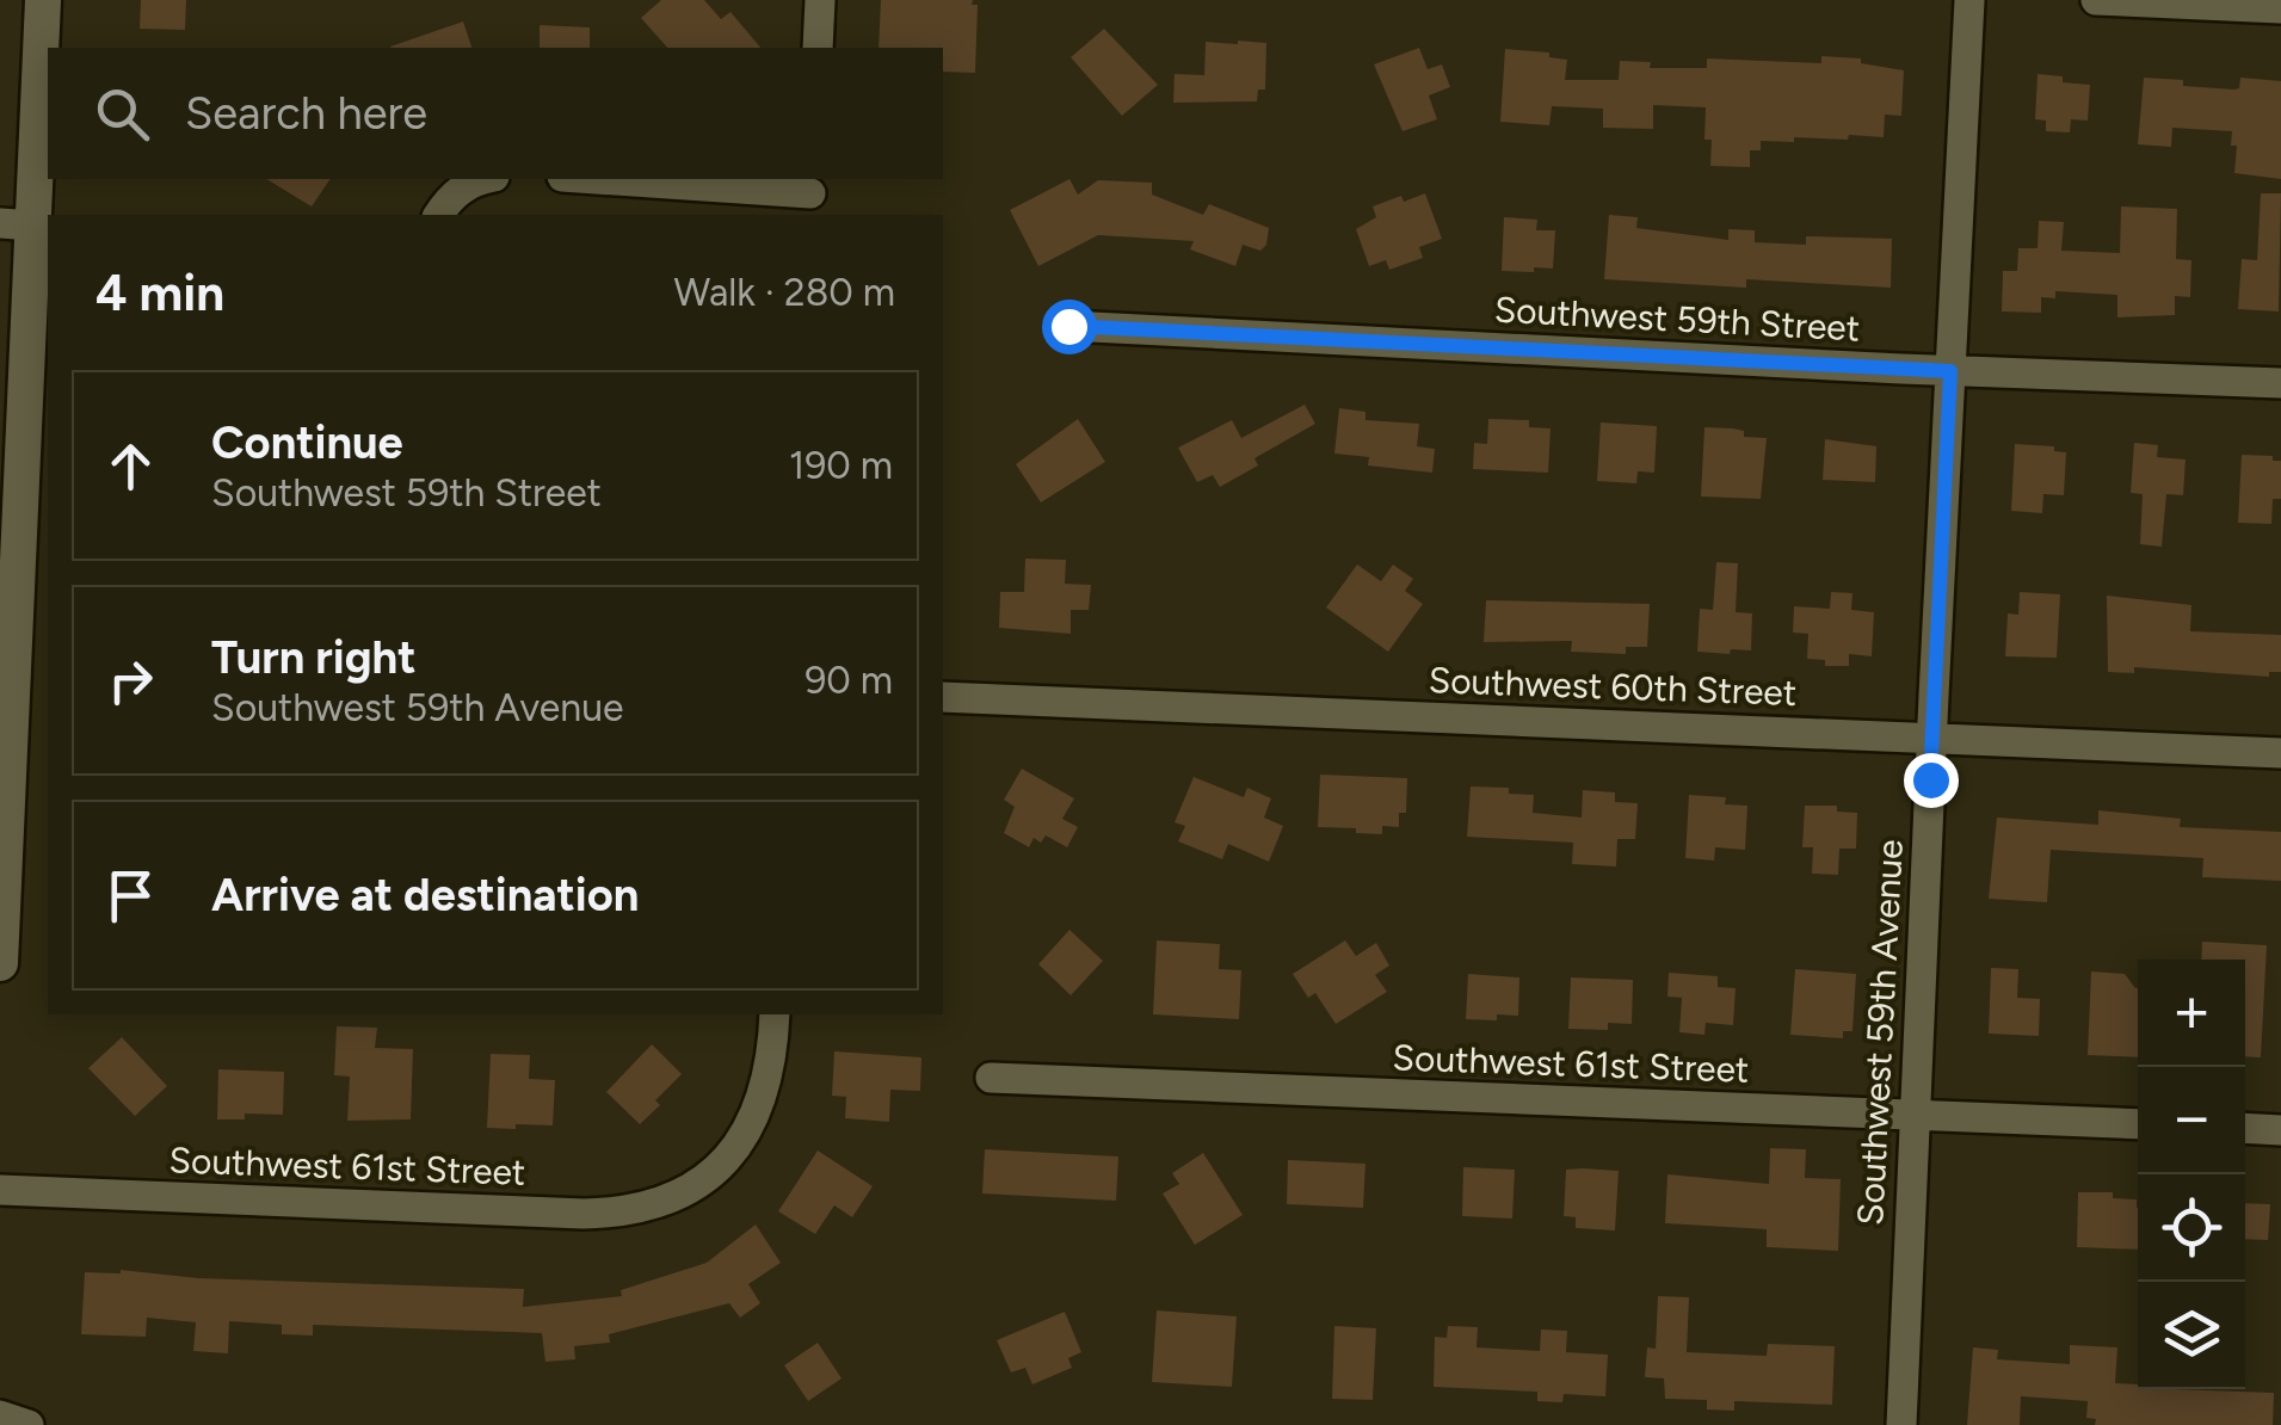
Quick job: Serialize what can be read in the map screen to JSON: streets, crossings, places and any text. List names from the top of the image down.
{
  "streets": {
    "street": [
      "Southwest 59th Street",
      "Southwest 60th Street",
      "Southwest 59th Avenue",
      "Southwest 61st Street"
    ]
  },
  "crossings": [
    ["Southwest 59th Street", "Southwest 59th Avenue"],
    ["Southwest 60th Street", "Southwest 59th Avenue"],
    ["Southwest 59th Avenue", "Southwest 61st Street"]
  ],
  "page": {
    "search": "Search here",
    "heading": ["4 min", "Walk · 280 m"],
    "list": [
      ["Continue", "Southwest 59th Street", "190 m"],
      ["Turn right", "Southwest 59th Avenue", "90 m"],
      "Arrive at destination"
    ],
    "map_buttons": ["+", "−"]
  }
}
